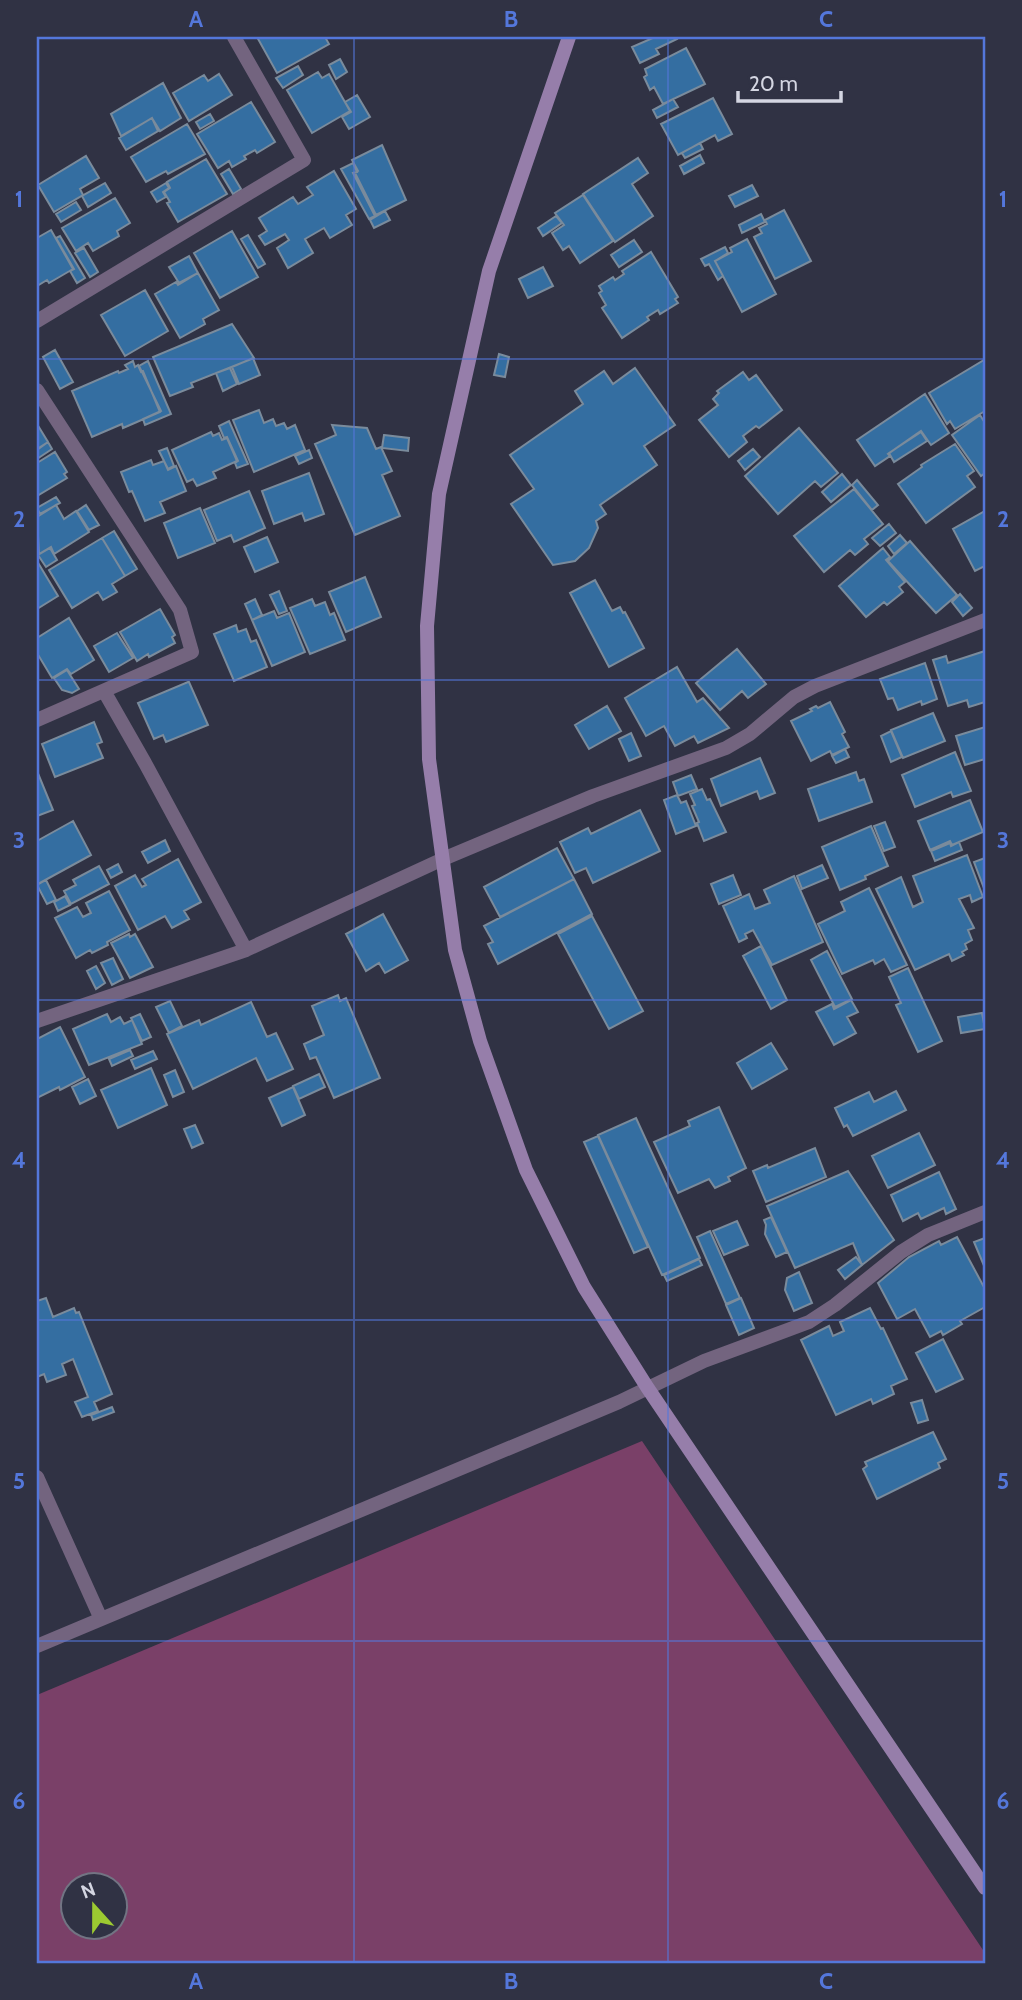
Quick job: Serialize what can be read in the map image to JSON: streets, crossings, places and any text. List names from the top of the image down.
{
  "scale_bar": "20 m",
  "north": "top",
  "grid": {
    "columns": ["A", "B", "C"],
    "rows": [
      "1",
      "2",
      "3",
      "4",
      "5",
      "6"
    ]
  }
}
